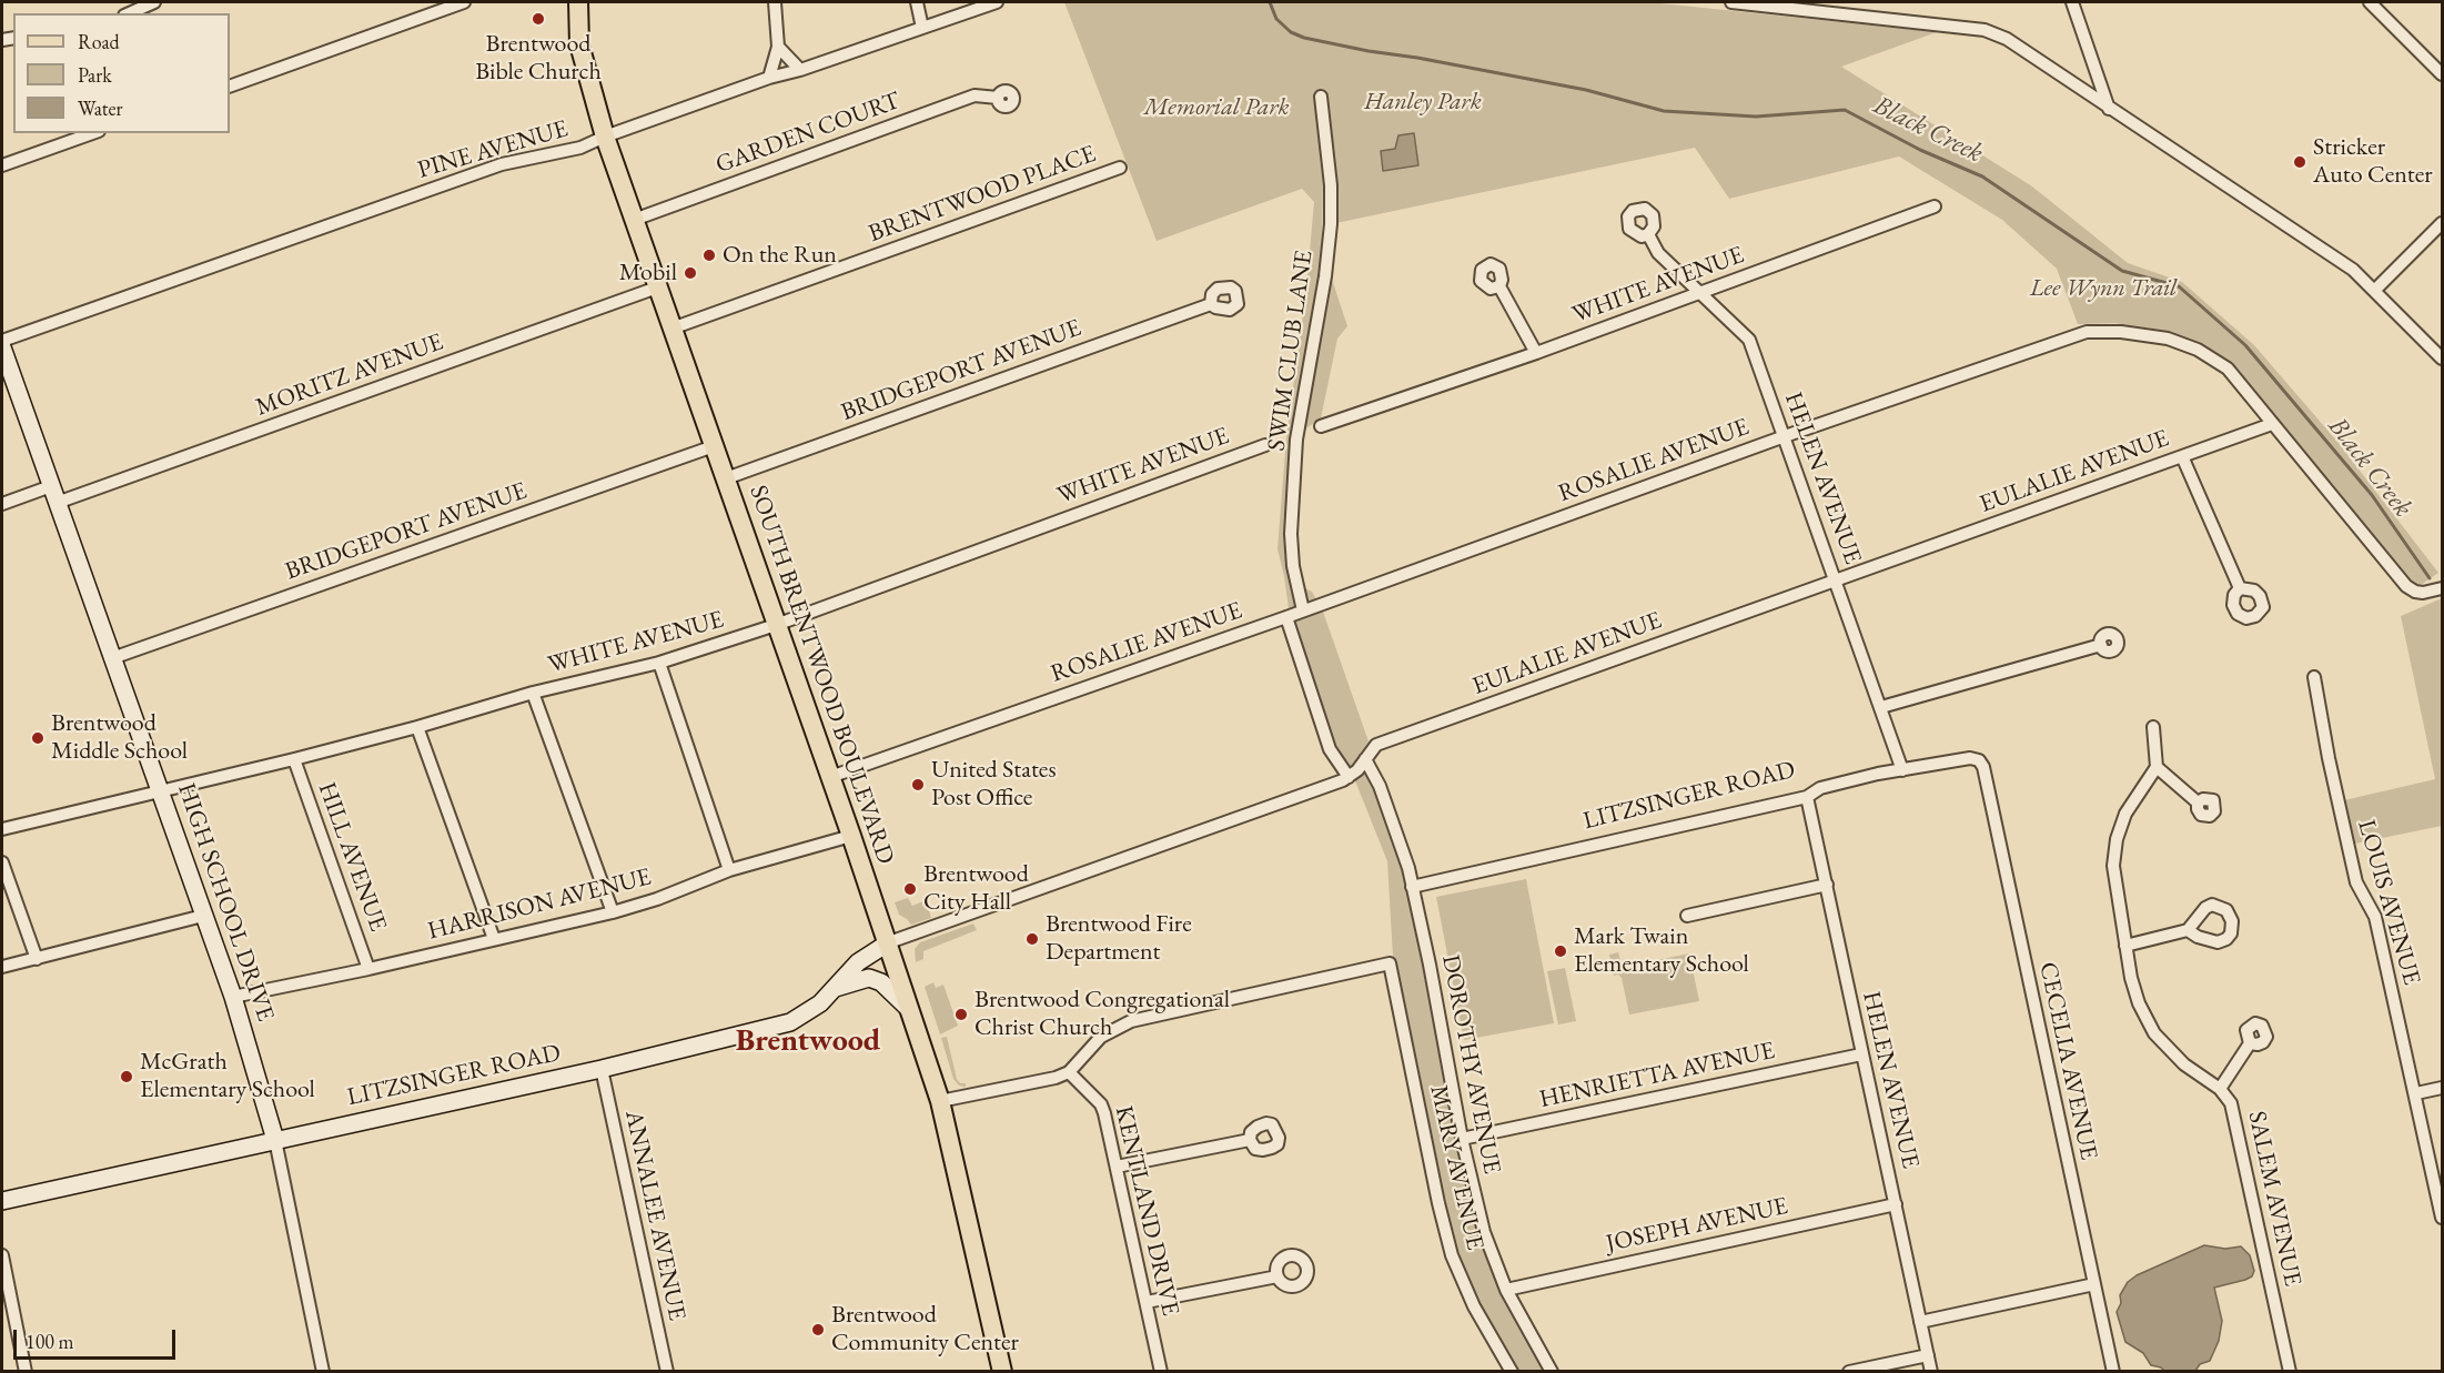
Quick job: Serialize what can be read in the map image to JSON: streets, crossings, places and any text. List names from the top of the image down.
{
  "streets": {
    "main road": ["SOUTH BRENTWOOD BOULEVARD"],
    "street": [
      "GARDEN COURT",
      "PINE AVENUE",
      "BRENTWOOD PLACE",
      "WHITE AVENUE",
      "SWIM CLUB LANE",
      "BRIDGEPORT AVENUE",
      "MORITZ AVENUE",
      "ROSALIE AVENUE",
      "EULALIE AVENUE",
      "HELEN AVENUE",
      "LITZSINGER ROAD",
      "HILL AVENUE",
      "HIGH SCHOOL DRIVE",
      "LOUIS AVENUE",
      "HARRISON AVENUE",
      "CECELIA AVENUE",
      "DOROTHY AVENUE",
      "HENRIETTA AVENUE",
      "MARY AVENUE",
      "SALEM AVENUE",
      "KENTLAND DRIVE",
      "ANNALEE AVENUE",
      "JOSEPH AVENUE"
    ]
  },
  "crossings": [
    ["GARDEN COURT", "SOUTH BRENTWOOD BOULEVARD"],
    ["PINE AVENUE", "SOUTH BRENTWOOD BOULEVARD"],
    ["BRENTWOOD PLACE", "SOUTH BRENTWOOD BOULEVARD"],
    ["WHITE AVENUE", "HELEN AVENUE"],
    ["WHITE AVENUE", "SOUTH BRENTWOOD BOULEVARD"],
    ["WHITE AVENUE", "HILL AVENUE"],
    ["WHITE AVENUE", "HIGH SCHOOL DRIVE"],
    ["SWIM CLUB LANE", "ROSALIE AVENUE"],
    ["BRIDGEPORT AVENUE", "SOUTH BRENTWOOD BOULEVARD"],
    ["BRIDGEPORT AVENUE", "HIGH SCHOOL DRIVE"],
    ["MORITZ AVENUE", "SOUTH BRENTWOOD BOULEVARD"],
    ["MORITZ AVENUE", "HIGH SCHOOL DRIVE"],
    ["ROSALIE AVENUE", "EULALIE AVENUE"],
    ["ROSALIE AVENUE", "HELEN AVENUE"],
    ["ROSALIE AVENUE", "SOUTH BRENTWOOD BOULEVARD"],
    ["EULALIE AVENUE", "HELEN AVENUE"],
    ["EULALIE AVENUE", "SOUTH BRENTWOOD BOULEVARD"],
    ["EULALIE AVENUE", "LITZSINGER ROAD"],
    ["EULALIE AVENUE", "DOROTHY AVENUE"],
    ["HELEN AVENUE", "LITZSINGER ROAD"],
    ["HELEN AVENUE", "HENRIETTA AVENUE"],
    ["HELEN AVENUE", "JOSEPH AVENUE"],
    ["SOUTH BRENTWOOD BOULEVARD", "LITZSINGER ROAD"],
    ["SOUTH BRENTWOOD BOULEVARD", "HARRISON AVENUE"],
    ["LITZSINGER ROAD", "HIGH SCHOOL DRIVE"],
    ["LITZSINGER ROAD", "CECELIA AVENUE"],
    ["LITZSINGER ROAD", "DOROTHY AVENUE"],
    ["LITZSINGER ROAD", "ANNALEE AVENUE"],
    ["HILL AVENUE", "HARRISON AVENUE"],
    ["HIGH SCHOOL DRIVE", "HARRISON AVENUE"],
    ["DOROTHY AVENUE", "HENRIETTA AVENUE"],
    ["DOROTHY AVENUE", "JOSEPH AVENUE"],
    ["MARY AVENUE", "KENTLAND DRIVE"]
  ],
  "districts": ["Brentwood"],
  "water": ["Black Creek"],
  "parks": ["Hanley Park", "Memorial Park", "Lee Wynn Trail"],
  "places": [
    "Brentwood Bible Church",
    "Stricker Auto Center",
    "On the Run",
    "Mobil",
    "Brentwood Middle School",
    "United States Post Office",
    "Brentwood City Hall",
    "Brentwood Fire Department",
    "Mark Twain Elementary School",
    "Brentwood Congregational Christ Church",
    "McGrath Elementary School",
    "Brentwood Community Center"
  ],
  "legend": ["Road", "Park", "Water"],
  "scale_bar": "100 m"
}
